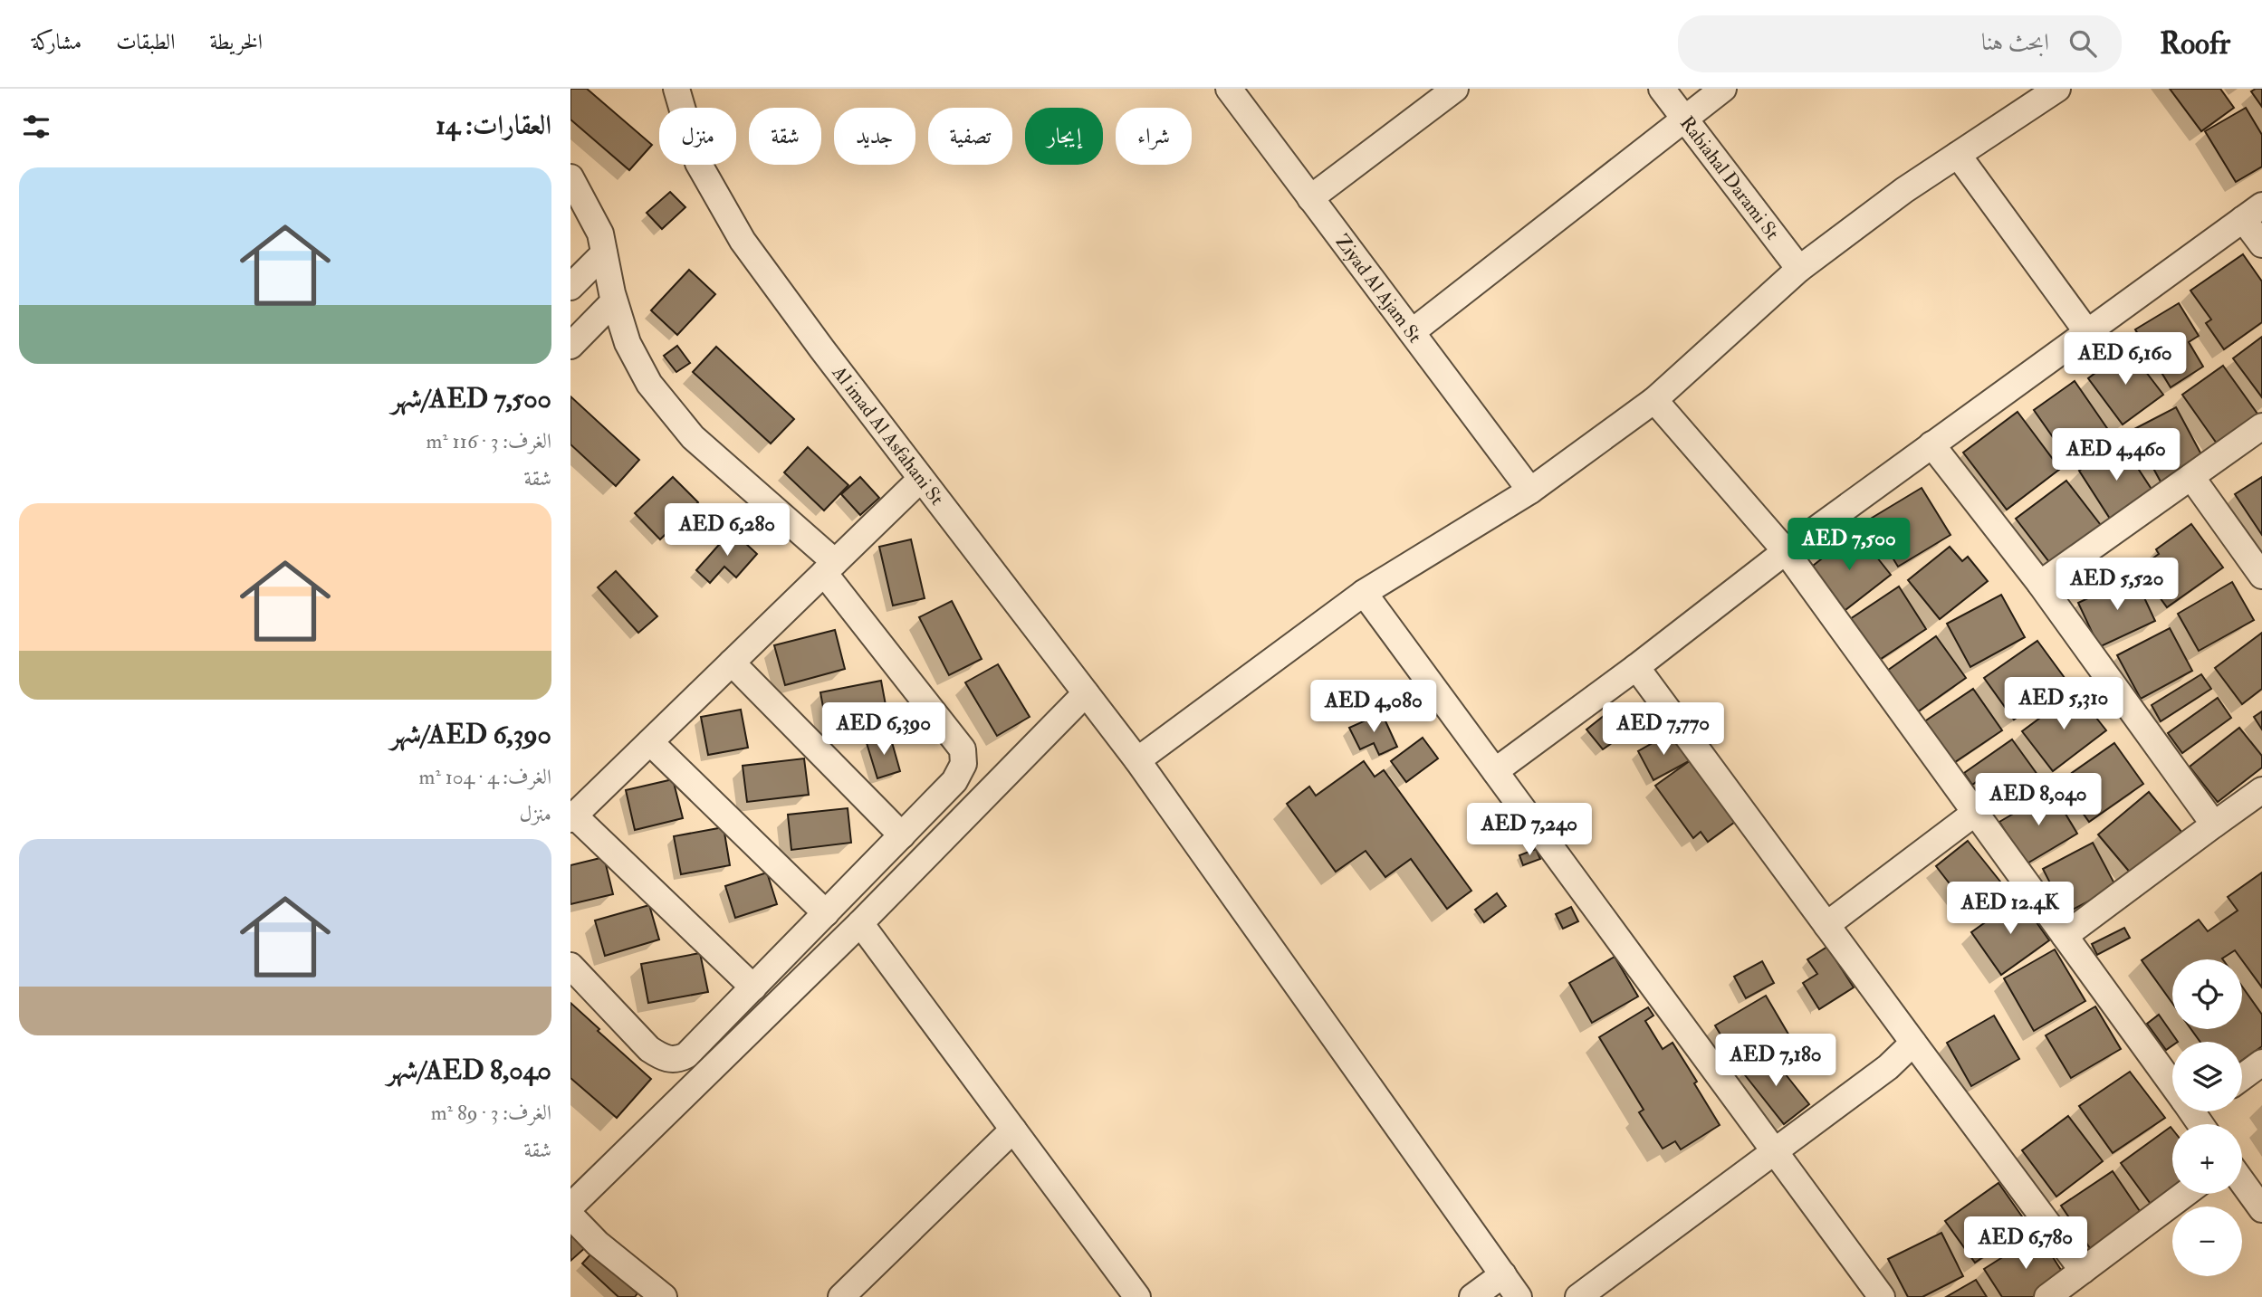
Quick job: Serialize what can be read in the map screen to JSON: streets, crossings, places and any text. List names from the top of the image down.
{
  "streets": {
    "street": ["Rabiahal Darami St", "Ziyad Al Ajam St", "Al imad Al Asfahani St"]
  },
  "page": {
    "header": "Roofr",
    "search": "ابحث هنا",
    "nav": ["الخريطة", "الطبقات", "مشاركة"],
    "heading": "العقارات: 14",
    "chip": [
      "شراء",
      "إيجار",
      "تصفية",
      "جديد",
      "شقة",
      "منزل"
    ],
    "list": [
      {
        "name": "AED 7,500/شهر",
        "note": "الغرف: 3 · 116 m² · شقة"
      },
      {
        "name": "AED 6,390/شهر",
        "note": "الغرف: 4 · 104 m² · منزل"
      },
      {
        "name": "AED 8,040/شهر",
        "note": "الغرف: 3 · 89 m² · شقة"
      }
    ],
    "price": [
      "AED 6,160",
      "AED 4,460",
      "AED 6,280",
      "AED 7,500",
      "AED 5,520",
      "AED 5,310",
      "AED 4,080",
      "AED 6,390",
      "AED 7,770",
      "AED 8,040",
      "AED 7,240",
      "AED 12.4K",
      "AED 7,180",
      "AED 6,780"
    ],
    "map_buttons": ["+", "−"]
  }
}
